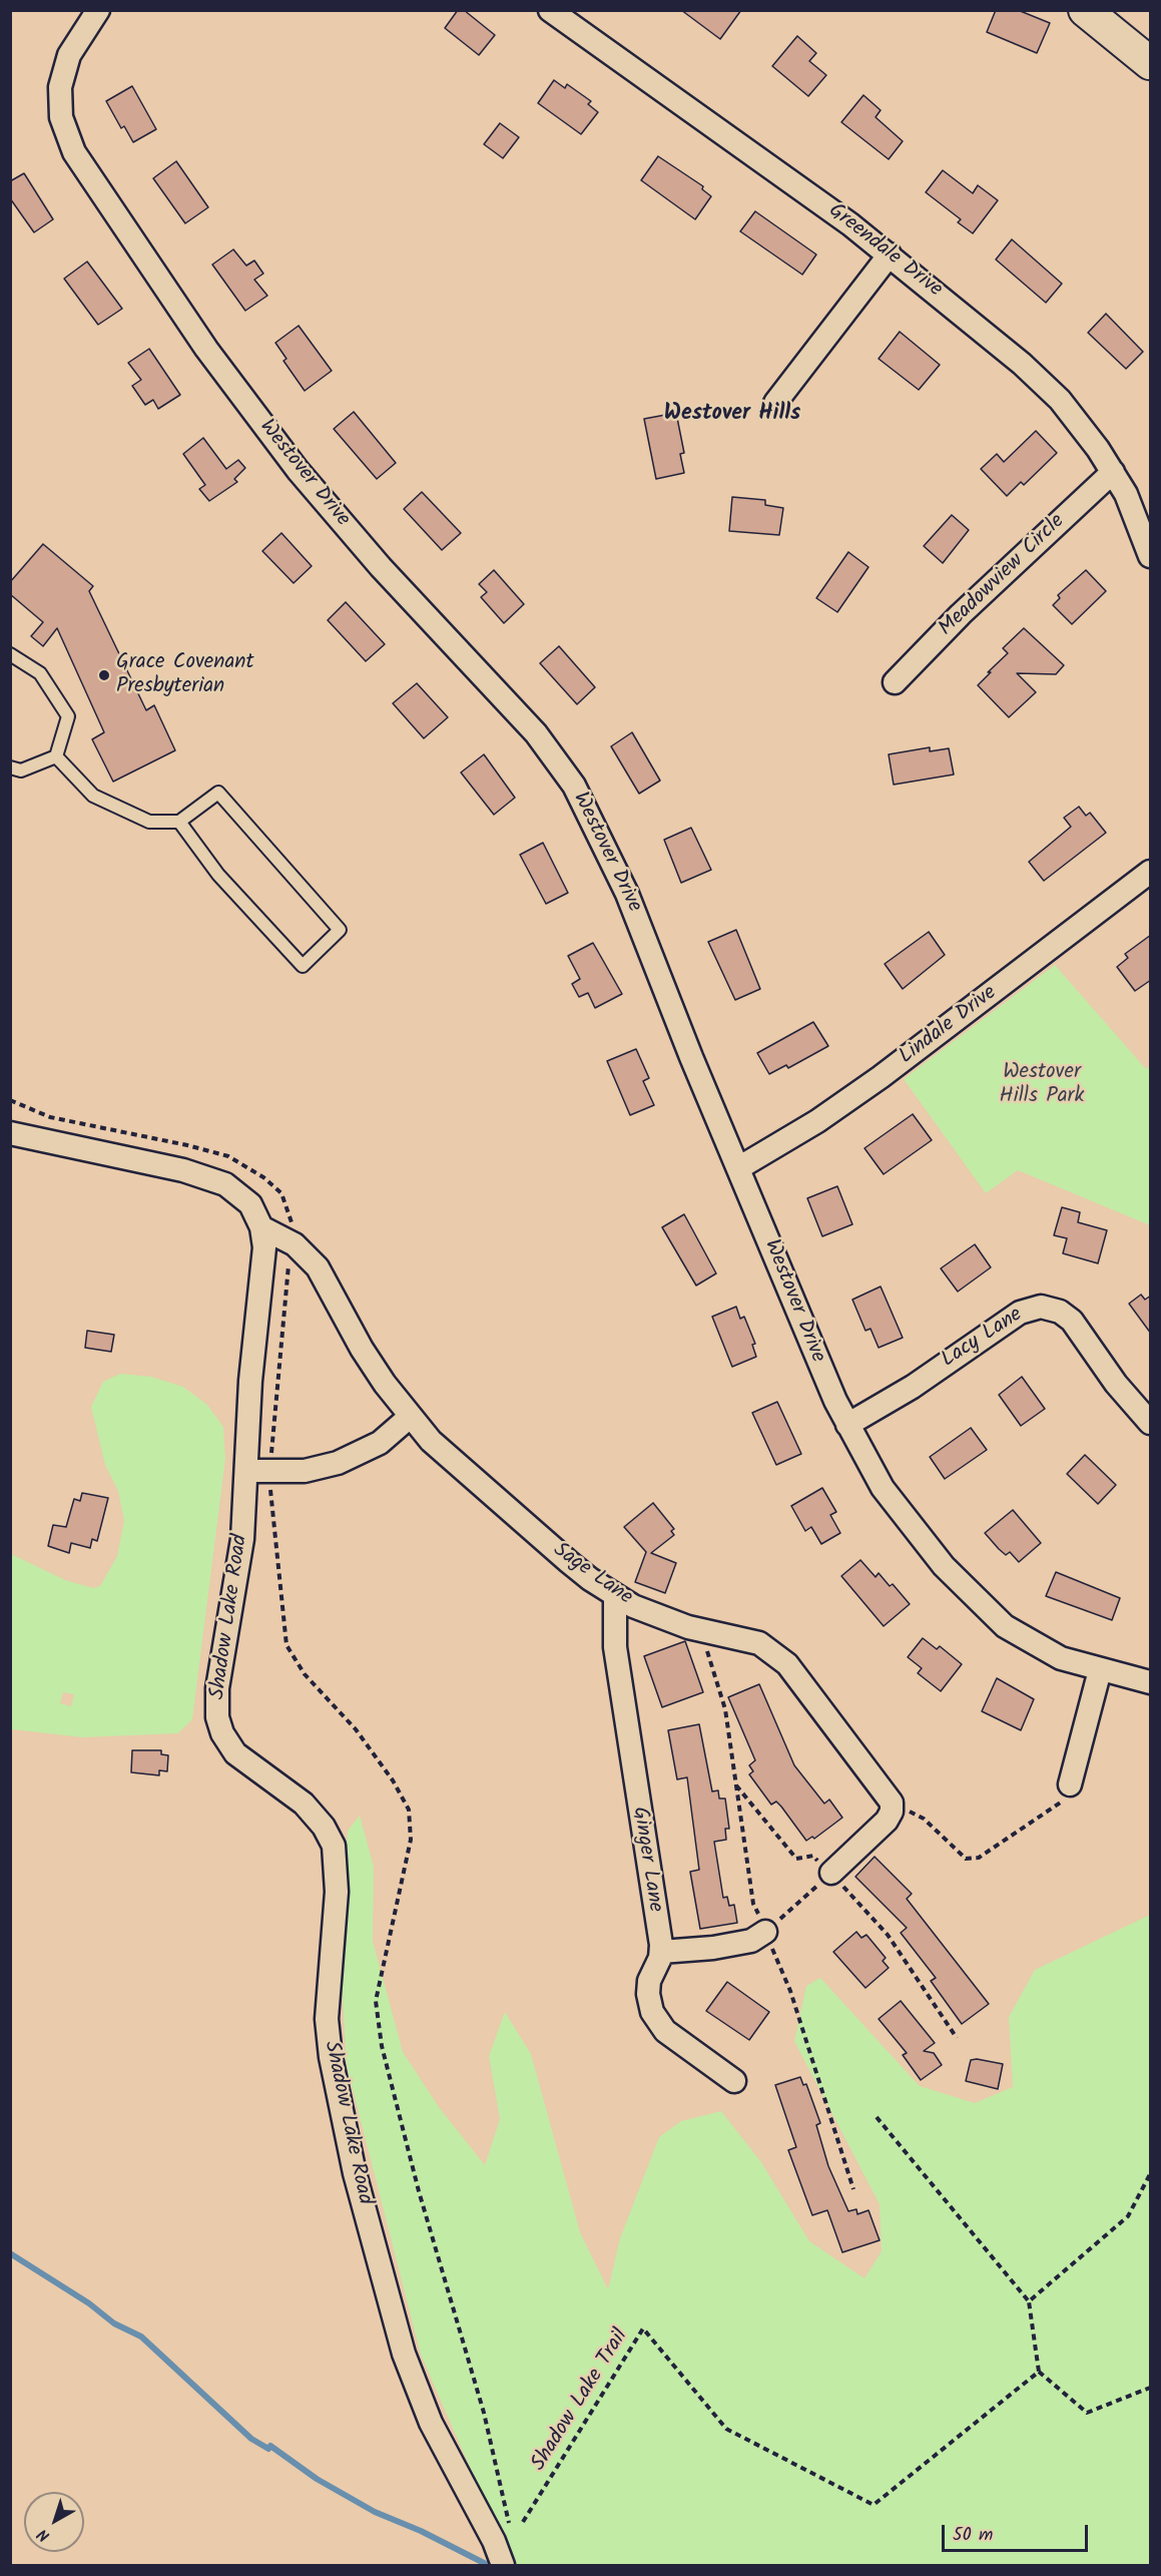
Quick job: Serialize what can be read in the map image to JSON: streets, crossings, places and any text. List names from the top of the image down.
{
  "streets": {
    "street": [
      "Greendale Drive",
      "Westover Drive",
      "Meadowview Circle",
      "Lindale Drive",
      "Lacy Lane",
      "Sage Lane",
      "Shadow Lake Road",
      "Ginger Lane"
    ],
    "path": ["Shadow Lake Trail"]
  },
  "crossings": [
    ["Greendale Drive", "Meadowview Circle"],
    ["Westover Drive", "Lindale Drive"],
    ["Westover Drive", "Lacy Lane"],
    ["Sage Lane", "Shadow Lake Road"],
    ["Sage Lane", "Ginger Lane"]
  ],
  "districts": ["Westover Hills"],
  "parks": ["Westover Hills Park"],
  "places": ["Grace Covenant Presbyterian"],
  "scale_bar": "50 m",
  "north": "bottom left"
}
